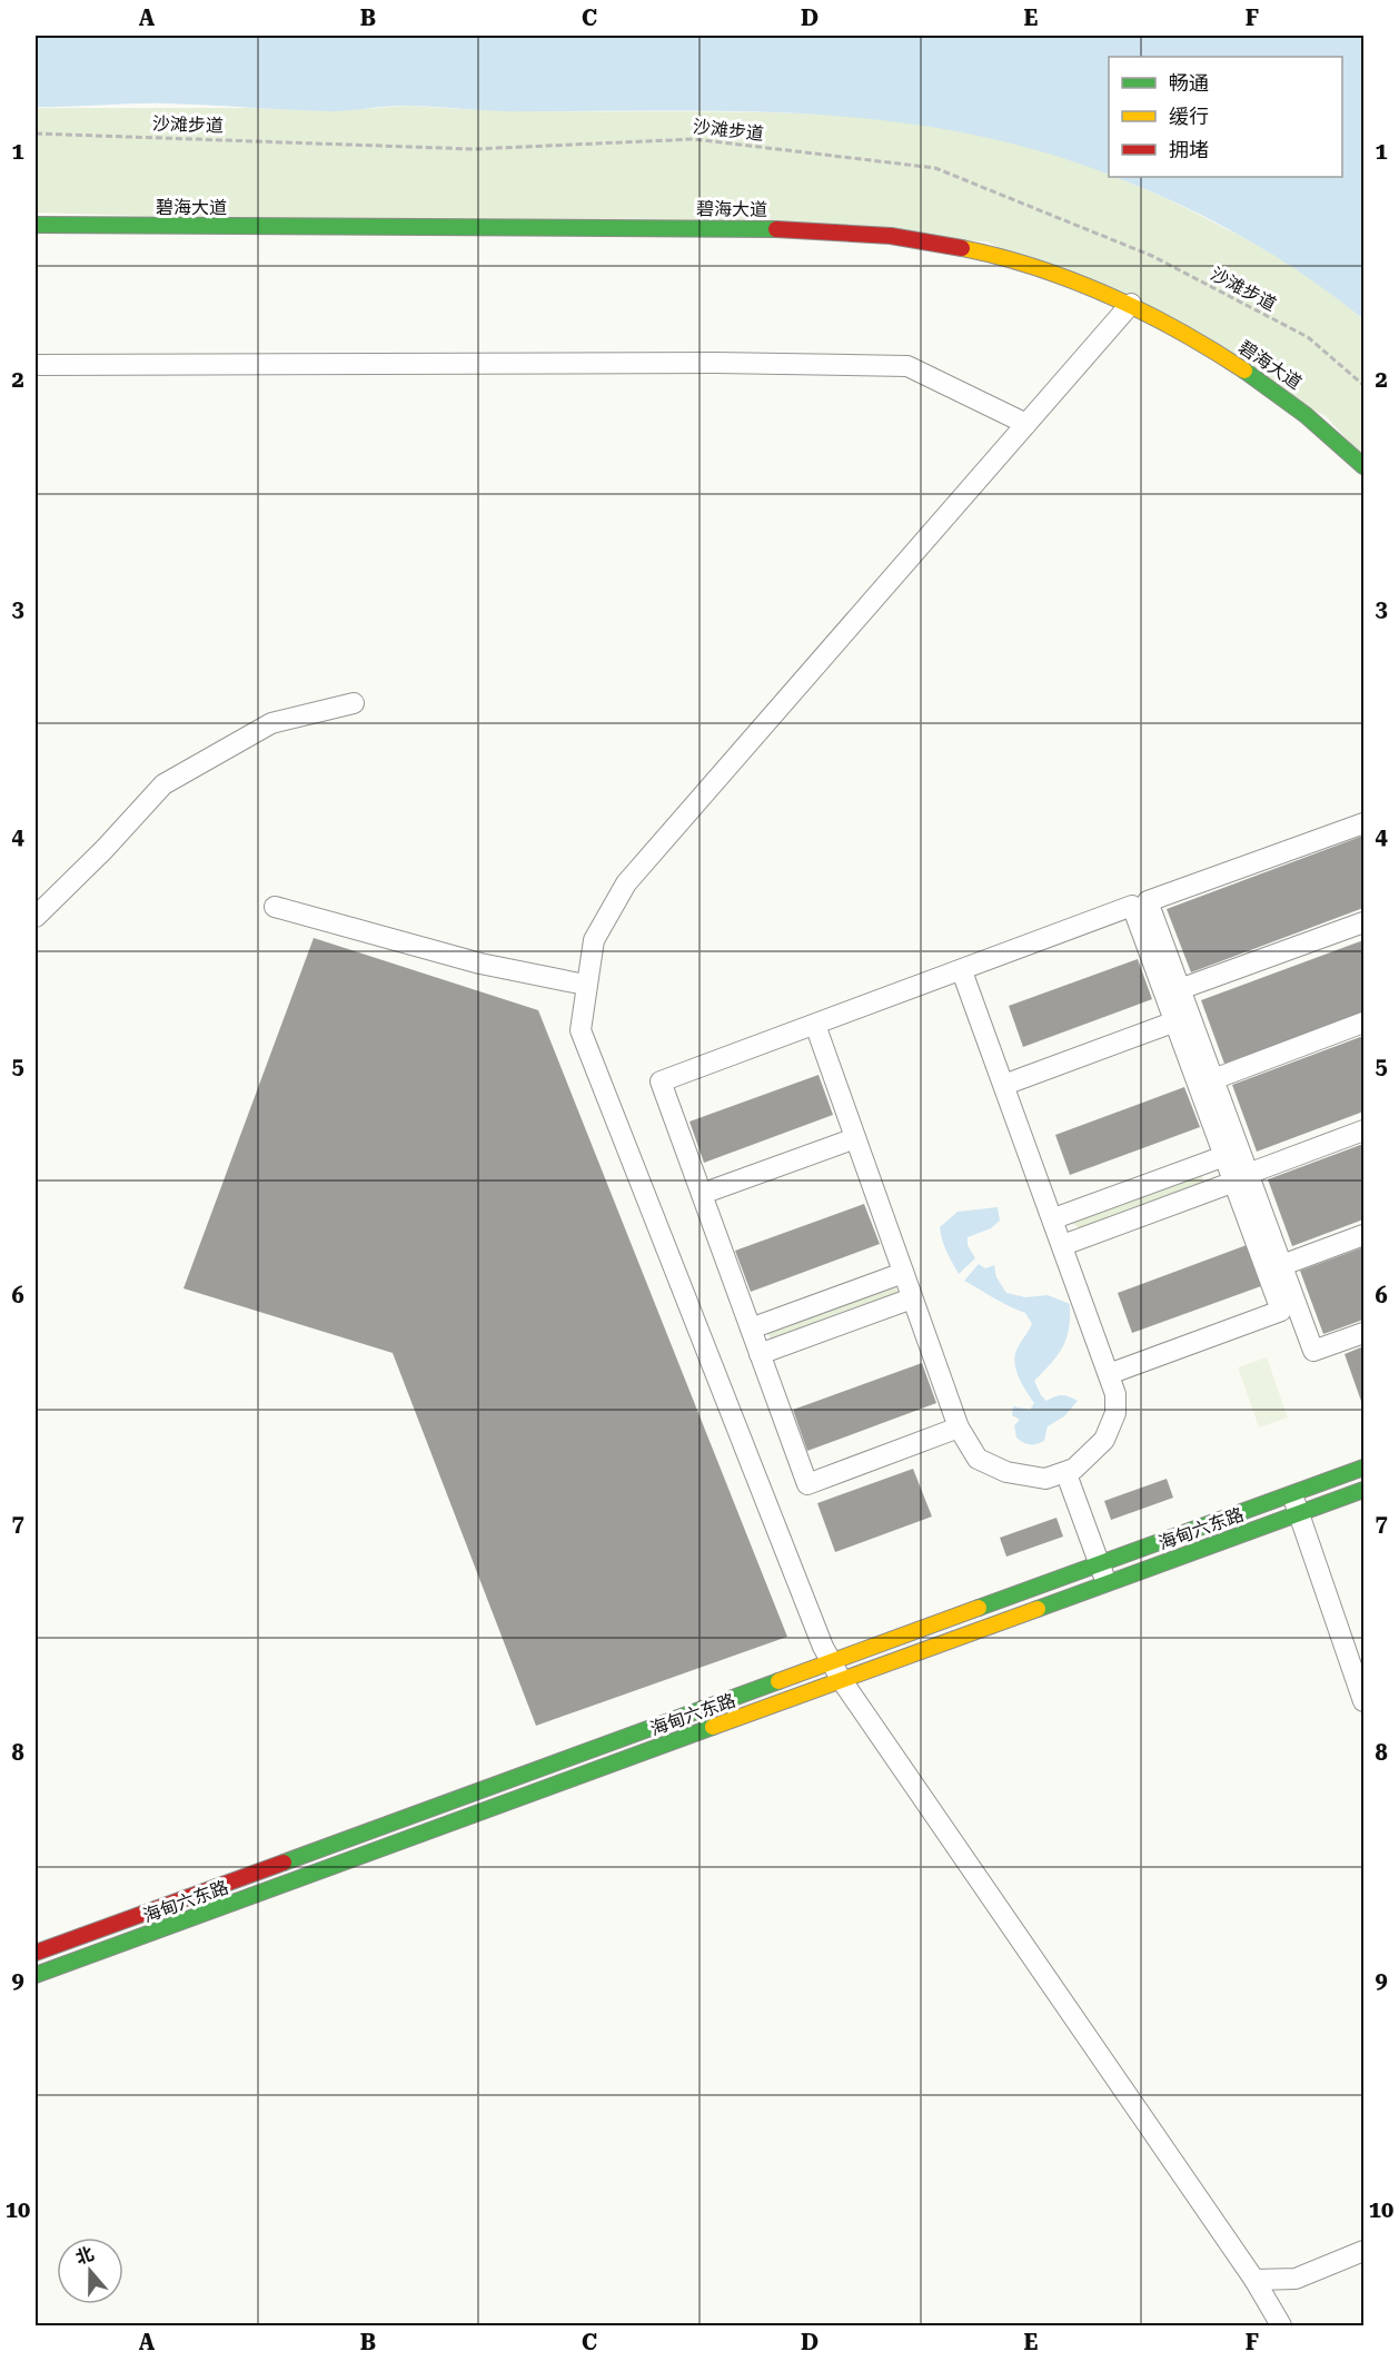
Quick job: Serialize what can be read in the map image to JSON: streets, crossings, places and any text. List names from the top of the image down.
{
  "streets": {
    "main road": ["碧海大道", "海甸六东路"],
    "path": ["沙滩步道"]
  },
  "legend": ["畅通", "缓行", "拥堵"],
  "north": "top",
  "grid": {
    "columns": [
      "A",
      "B",
      "C",
      "D",
      "E",
      "F"
    ],
    "rows": [
      "1",
      "2",
      "3",
      "4",
      "5",
      "6",
      "7",
      "8",
      "9",
      "10"
    ]
  }
}
